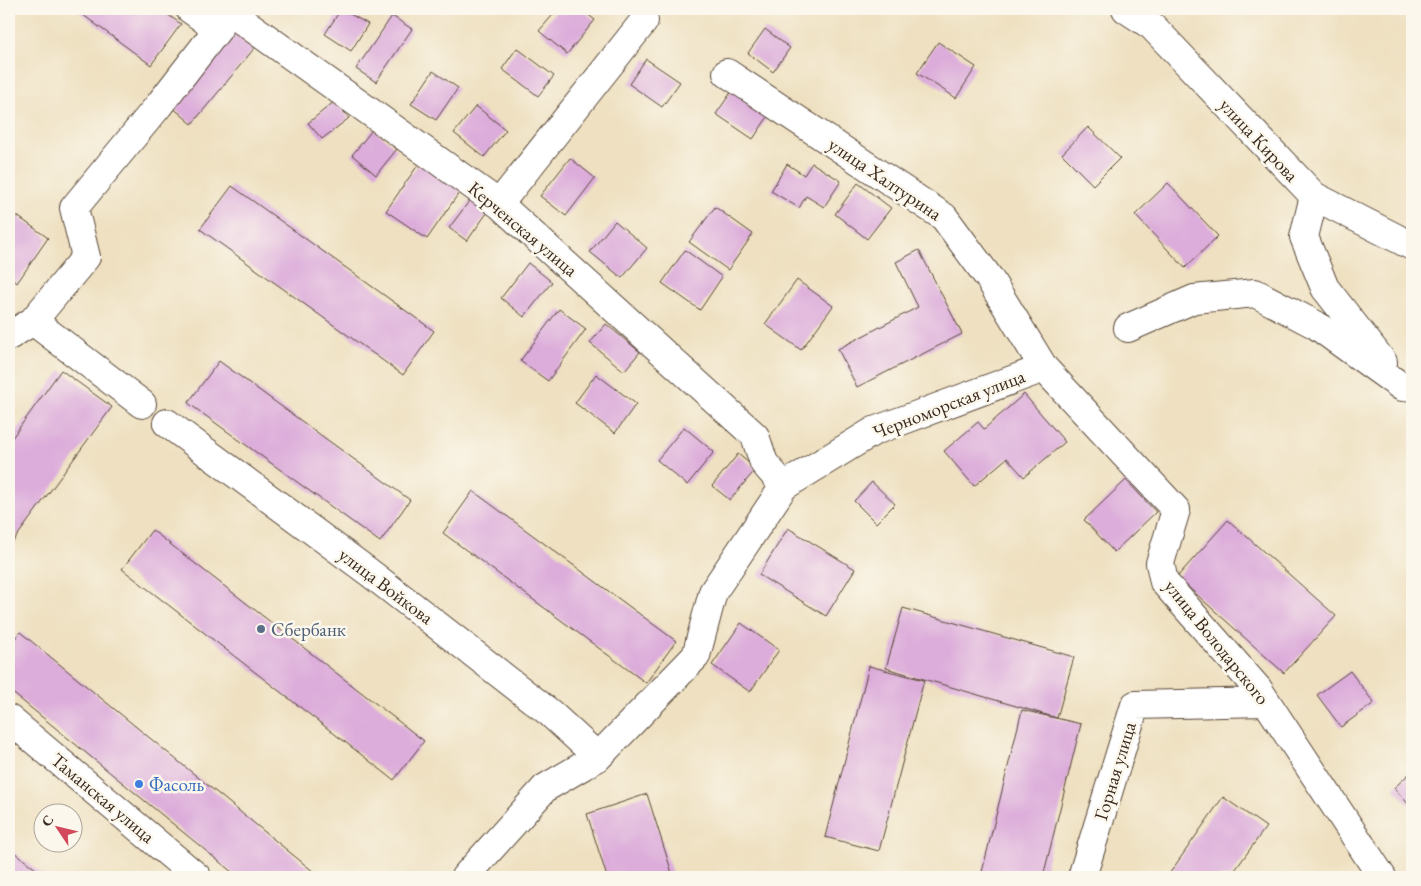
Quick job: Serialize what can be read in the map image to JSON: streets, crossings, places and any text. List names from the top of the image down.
{
  "streets": {
    "street": [
      "улица Кирова",
      "улица Халтурина",
      "Керченская улица",
      "Черноморская улица",
      "улица Войкова",
      "улица Володарского",
      "Горная улица",
      "Таманская улица"
    ]
  },
  "crossings": [
    ["улица Халтурина", "Черноморская улица"],
    ["улица Халтурина", "улица Володарского"],
    ["Керченская улица", "Черноморская улица"],
    ["Черноморская улица", "улица Войкова"],
    ["Черноморская улица", "улица Володарского"],
    ["улица Володарского", "Горная улица"]
  ],
  "places": ["Сбербанк", "Фасоль"],
  "north": "top left"
}
